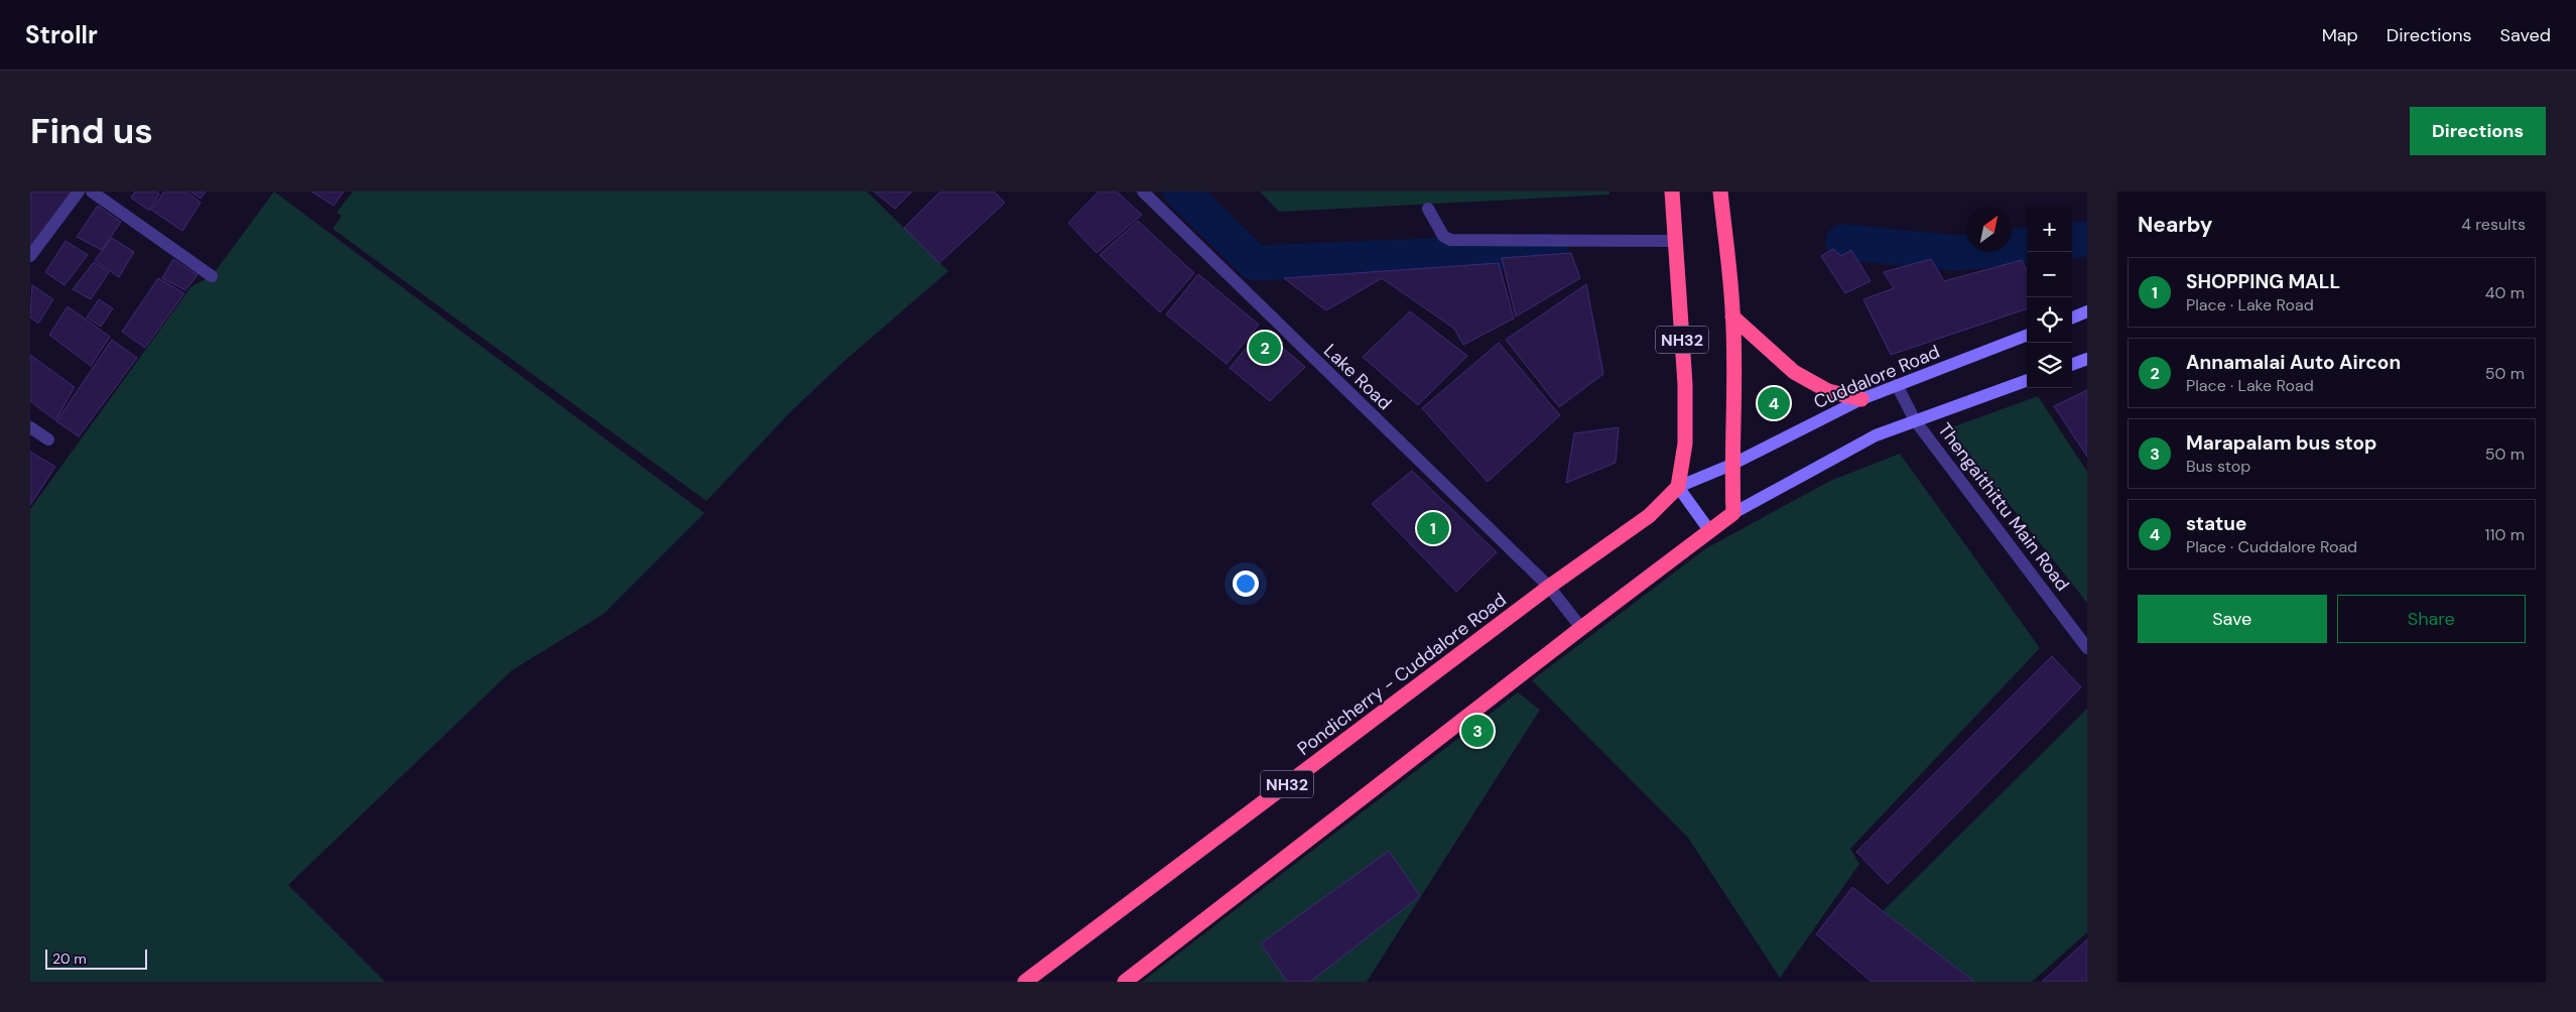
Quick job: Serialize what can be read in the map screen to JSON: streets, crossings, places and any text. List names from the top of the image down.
{
  "streets": {
    "highway": ["NH32", "Pondicherry - Cuddalore Road"],
    "main road": ["Cuddalore Road"],
    "street": ["Lake Road", "Thengaithittu Main Road"]
  },
  "crossings": [
    ["NH32", "Cuddalore Road"],
    ["NH32", "Pondicherry - Cuddalore Road"],
    ["Lake Road", "Pondicherry - Cuddalore Road"],
    ["Cuddalore Road", "Thengaithittu Main Road"],
    ["Cuddalore Road", "Pondicherry - Cuddalore Road"]
  ],
  "scale_bar": "20 m",
  "north": "top right",
  "page": {
    "header": "Strollr",
    "nav": ["Map", "Directions", "Saved"],
    "buttons": [
      "Directions",
      ["Save", "Share"]
    ],
    "title": "Find us",
    "heading": ["Nearby", "4 results"],
    "map_buttons": ["+", "−"],
    "list": [
      {
        "mark": "1",
        "name": "SHOPPING MALL",
        "note": "Place · Lake Road",
        "value": "40 m"
      },
      {
        "mark": "2",
        "name": "Annamalai Auto Aircon",
        "note": "Place · Lake Road",
        "value": "50 m"
      },
      {
        "mark": "3",
        "name": "Marapalam bus stop",
        "note": "Bus stop",
        "value": "50 m"
      },
      {
        "mark": "4",
        "name": "statue",
        "note": "Place · Cuddalore Road",
        "value": "110 m"
      }
    ],
    "pins": [
      "2",
      "4",
      "1",
      "3"
    ],
    "scale": "20 m"
  }
}
